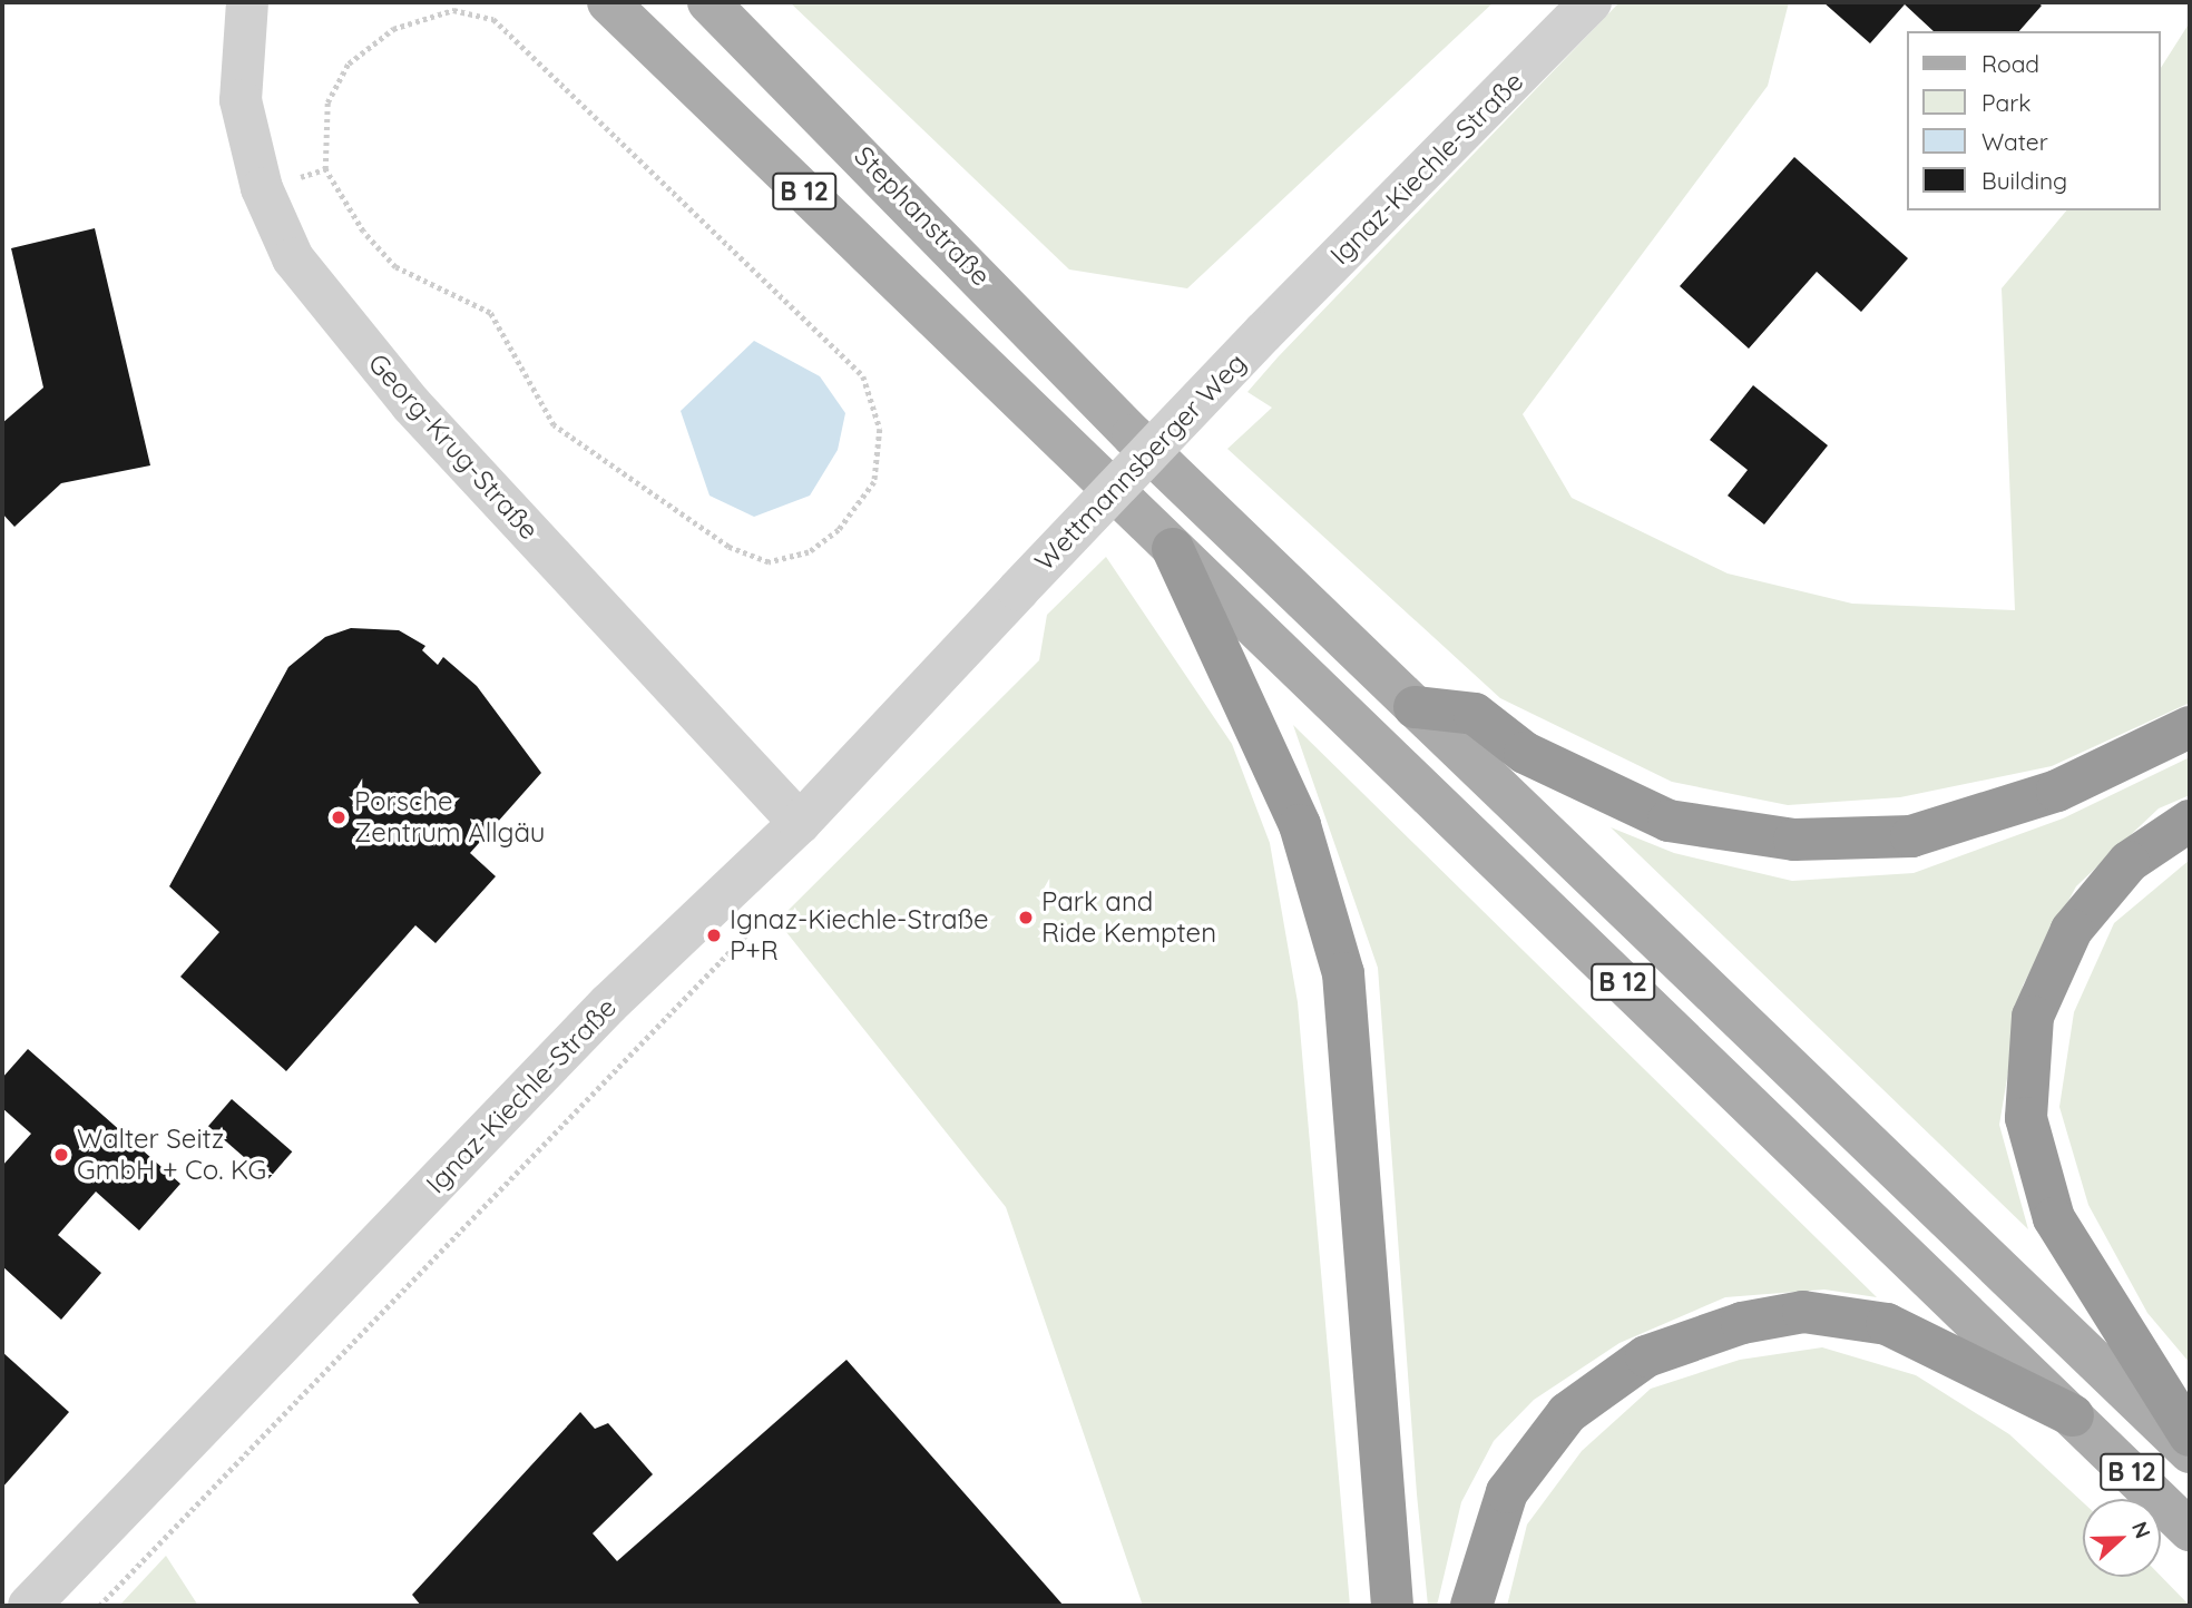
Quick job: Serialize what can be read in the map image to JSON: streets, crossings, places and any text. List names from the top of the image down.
{
  "streets": {
    "main road": ["B 12", "Stephanstraße"],
    "street": ["Ignaz-Kiechle-Straße", "Georg-Krug-Straße", "Wettmannsberger Weg"]
  },
  "crossings": [
    ["Ignaz-Kiechle-Straße", "Georg-Krug-Straße"],
    ["Ignaz-Kiechle-Straße", "Wettmannsberger Weg"],
    ["B 12", "Stephanstraße"]
  ],
  "places": [
    "Porsche Zentrum Allgäu",
    "Park and Ride Kempten",
    "Ignaz-Kiechle-Straße P+R",
    "Walter Seitz GmbH + Co. KG"
  ],
  "legend": [
    "Road",
    "Park",
    "Water",
    "Building"
  ],
  "north": "right"
}
